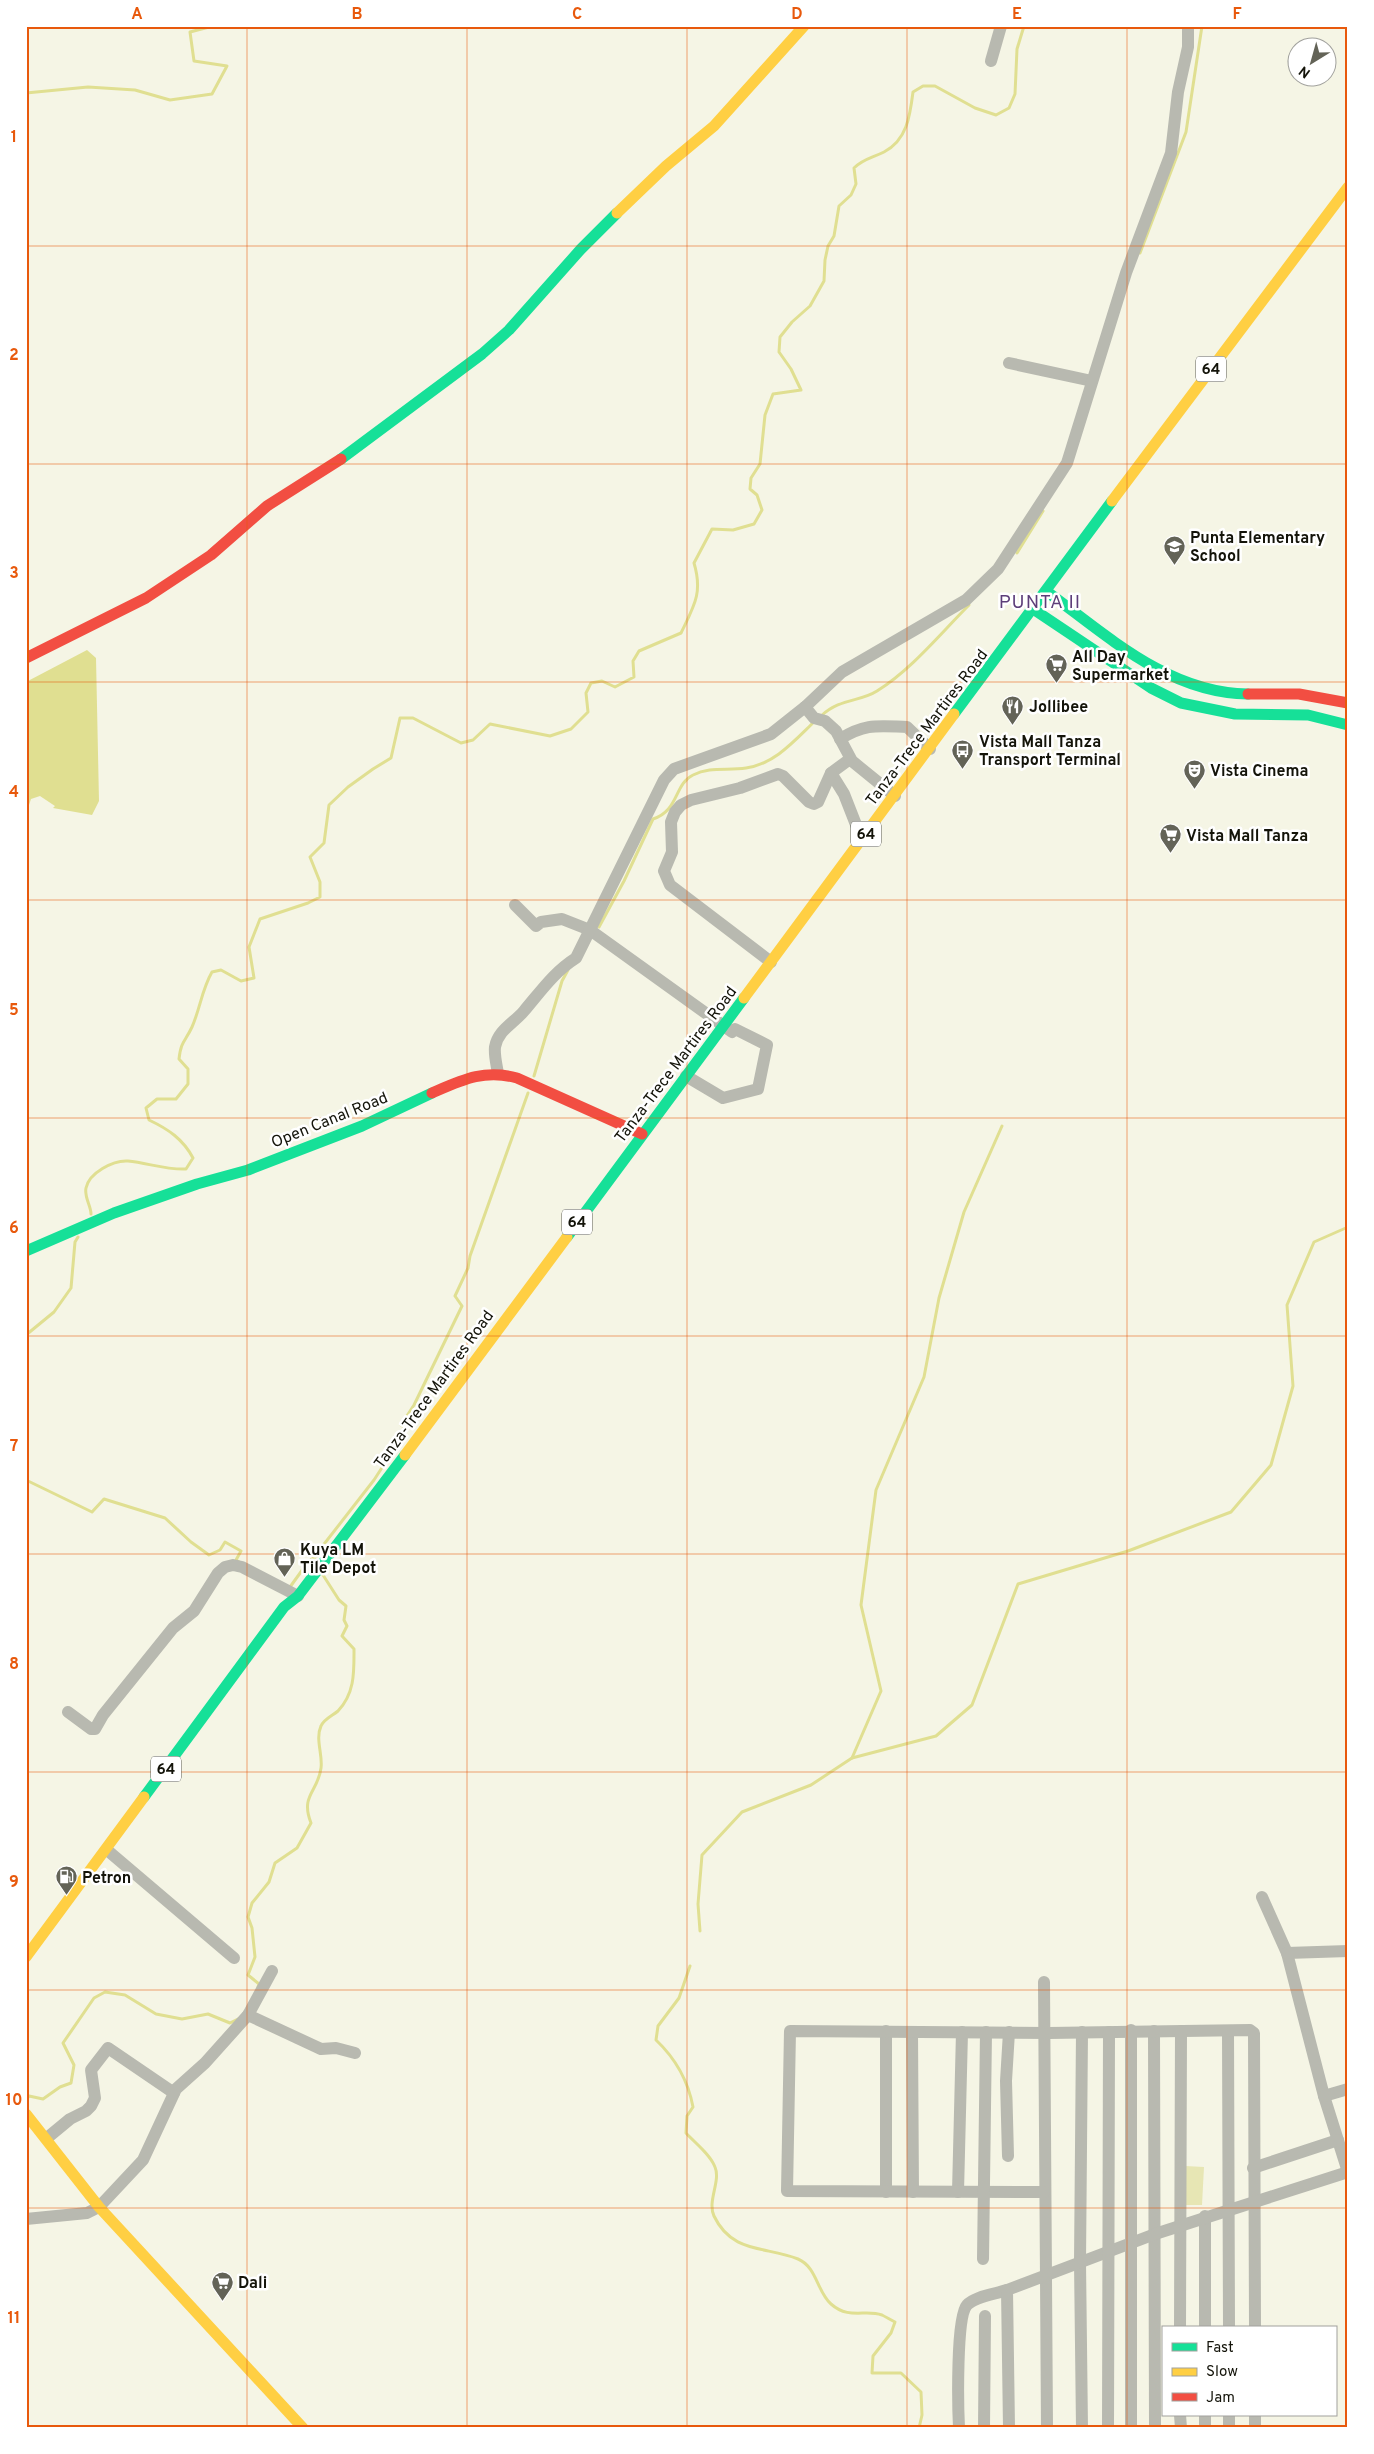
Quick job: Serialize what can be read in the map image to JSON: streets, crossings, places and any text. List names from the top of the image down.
{
  "streets": {
    "main road": ["64", "Tanza-Trece Martires Road", "Open Canal Road"]
  },
  "crossings": [
    ["Tanza-Trece Martires Road", "Open Canal Road"]
  ],
  "districts": ["PUNTA II"],
  "places": {
    "school or university": ["Punta Elementary School"],
    "supermarket": ["All Day Supermarket", "Vista Mall Tanza", "Dali"],
    "restaurant": ["Jollibee"],
    "bus stop": ["Vista Mall Tanza Transport Terminal"],
    "theatre": ["Vista Cinema"],
    "shop": ["Kuya LM Tile Depot"],
    "fuel station": ["Petron"]
  },
  "legend": ["Fast", "Slow", "Jam"],
  "north": "bottom left",
  "grid": {
    "columns": [
      "A",
      "B",
      "C",
      "D",
      "E",
      "F"
    ],
    "rows": [
      "1",
      "2",
      "3",
      "4",
      "5",
      "6",
      "7",
      "8",
      "9",
      "10",
      "11"
    ]
  }
}
